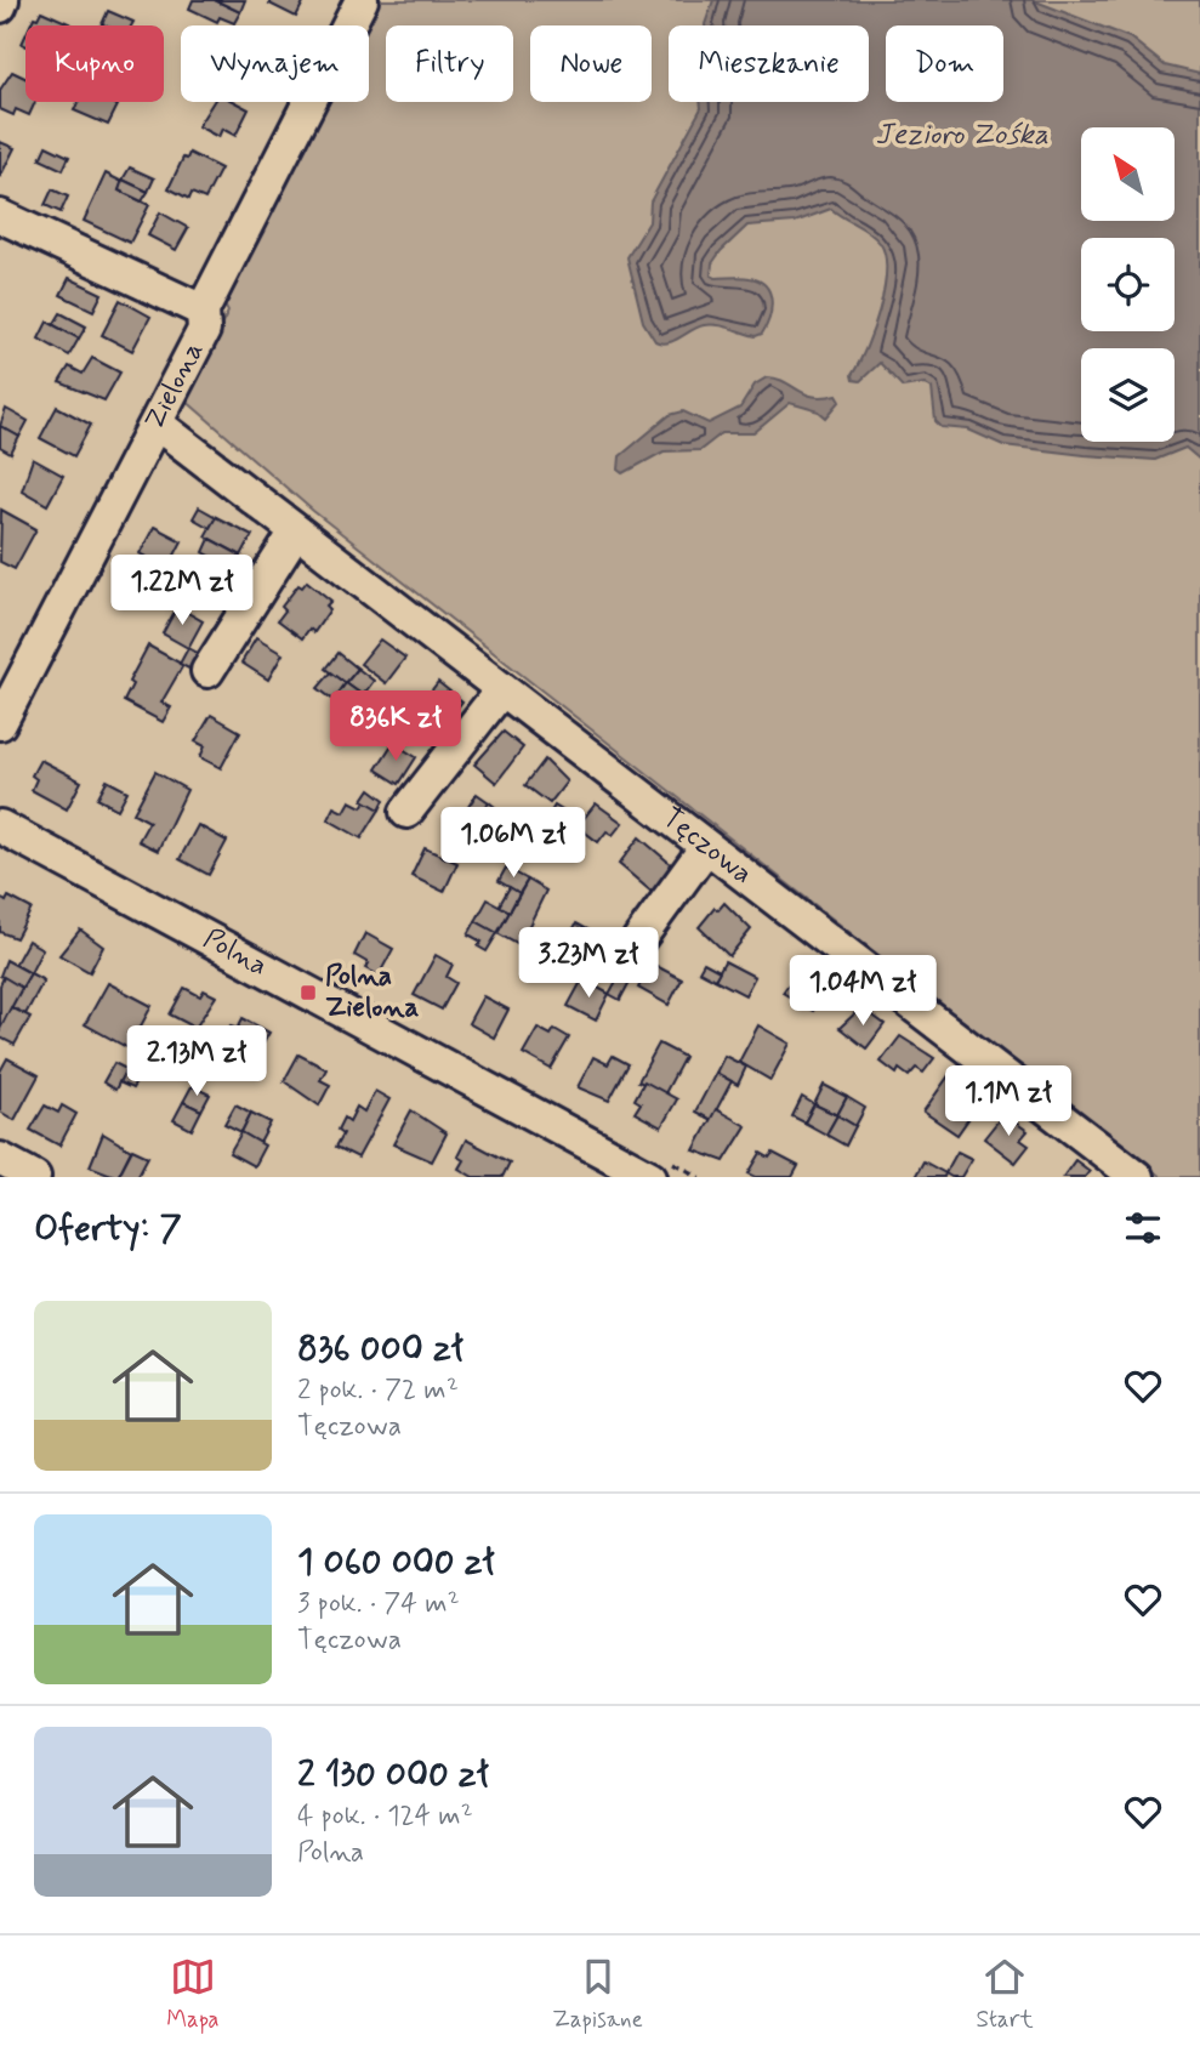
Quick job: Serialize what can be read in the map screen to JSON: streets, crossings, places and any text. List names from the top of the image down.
{
  "streets": {
    "street": ["Zielona", "Tęczowa", "Polna"]
  },
  "crossings": [
    ["Zielona", "Tęczowa"]
  ],
  "water": ["Jezioro Zośka"],
  "places": {
    "transit": ["Polna Zielona"]
  },
  "north": "top left",
  "page": {
    "chip": [
      "Kupno",
      "Wynajem",
      "Filtry",
      "Nowe",
      "Mieszkanie",
      "Dom"
    ],
    "price": [
      "1.22M zł",
      "836K zł",
      "1.06M zł",
      "3.23M zł",
      "1.04M zł",
      "2.13M zł",
      "1.1M zł"
    ],
    "heading": "Oferty: 7",
    "list": [
      {
        "name": "836 000 zł",
        "note": "2 pok. · 72 m² · Tęczowa"
      },
      {
        "name": "1 060 000 zł",
        "note": "3 pok. · 74 m² · Tęczowa"
      },
      {
        "name": "2 130 000 zł",
        "note": "4 pok. · 124 m² · Polna"
      }
    ],
    "tabs": ["Mapa", "Zapisane", "Start"]
  }
}
